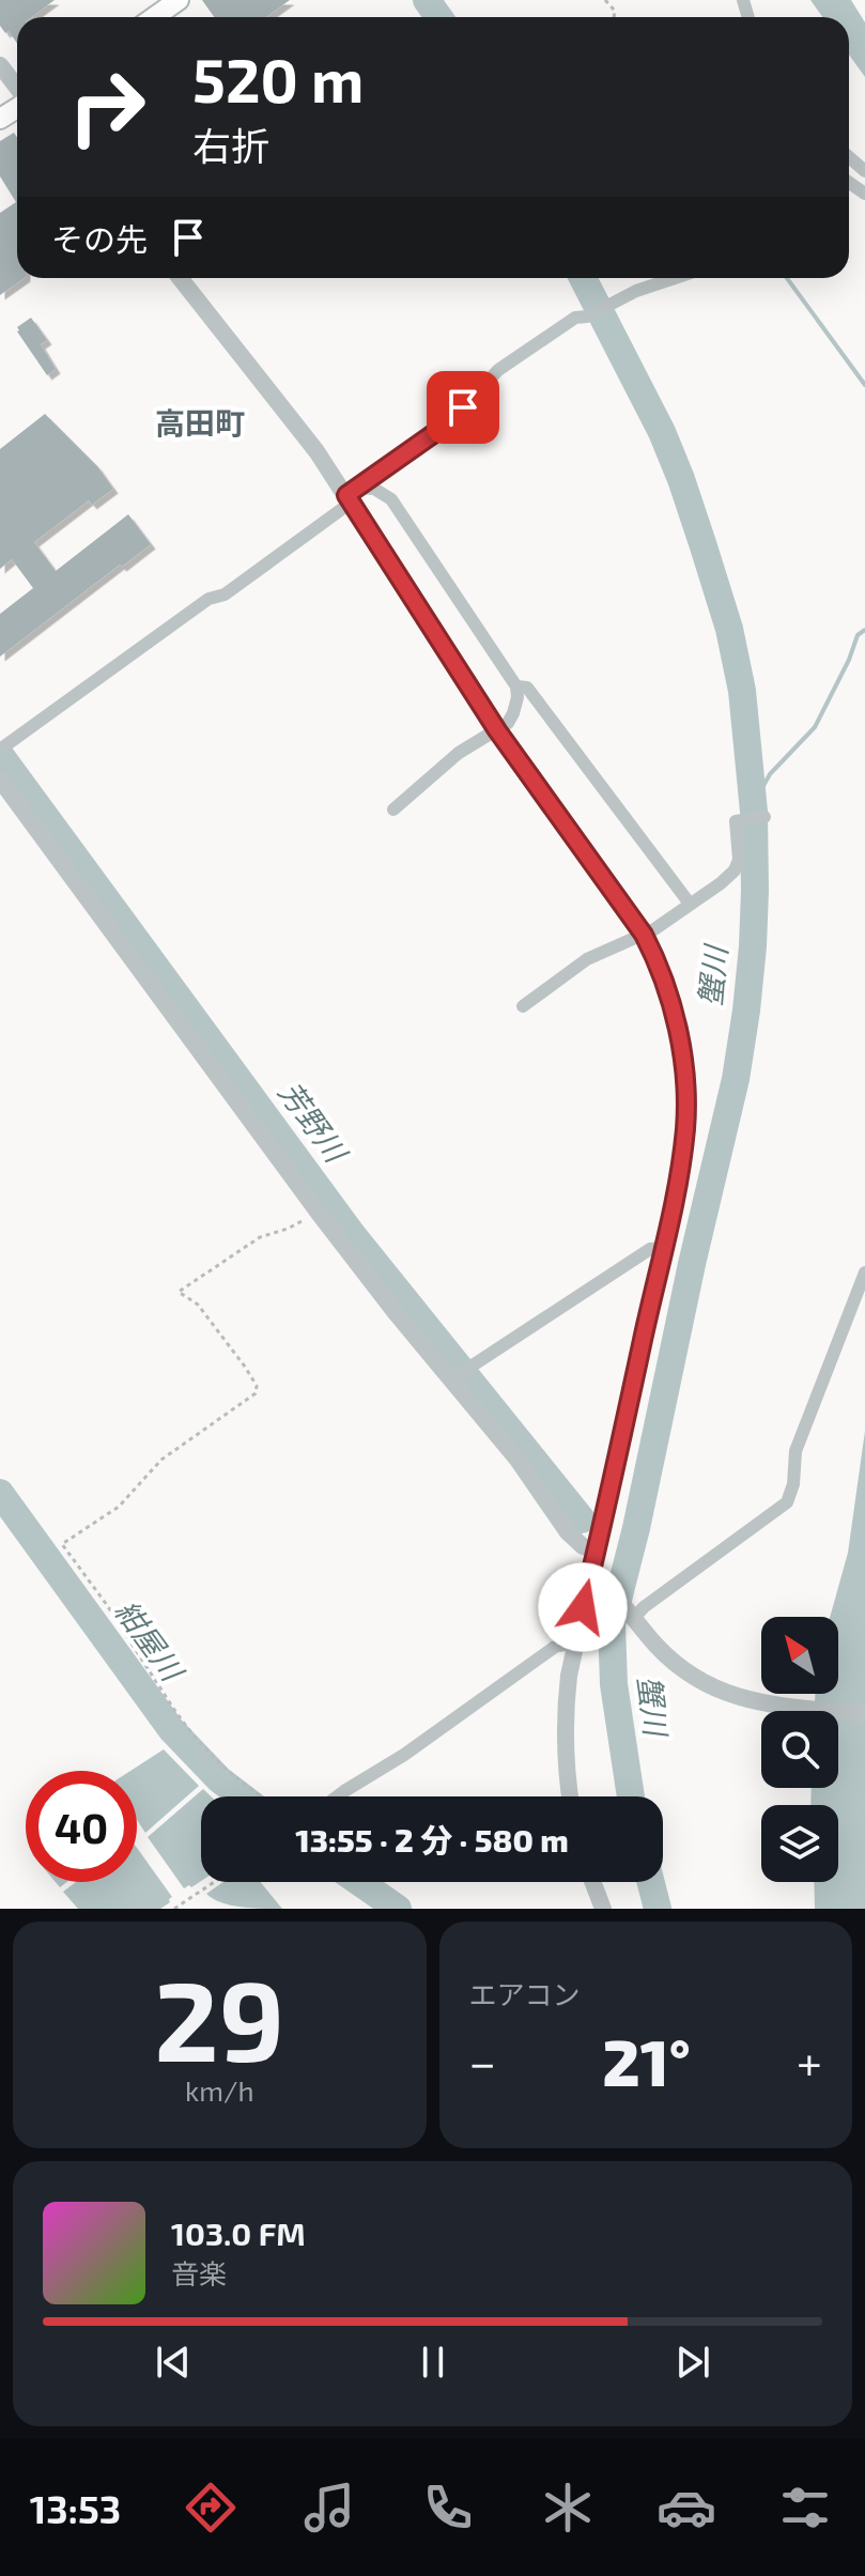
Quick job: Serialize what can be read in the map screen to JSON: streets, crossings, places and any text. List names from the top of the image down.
{
  "districts": ["高田町"],
  "water": ["蟹川", "芳野川", "紺屋川"],
  "north": "top left",
  "page": {
    "turn": ["520 m", "右折"],
    "then": "その先",
    "limit": "40",
    "trip": "13:55 · 2 分 · 580 m",
    "tile": [
      ["29", "km/h"],
      "エアコン"
    ],
    "heat": ["−", "21°", "+"],
    "song": ["103.0 FM", "音楽"],
    "tabs": "13:53"
  }
}
